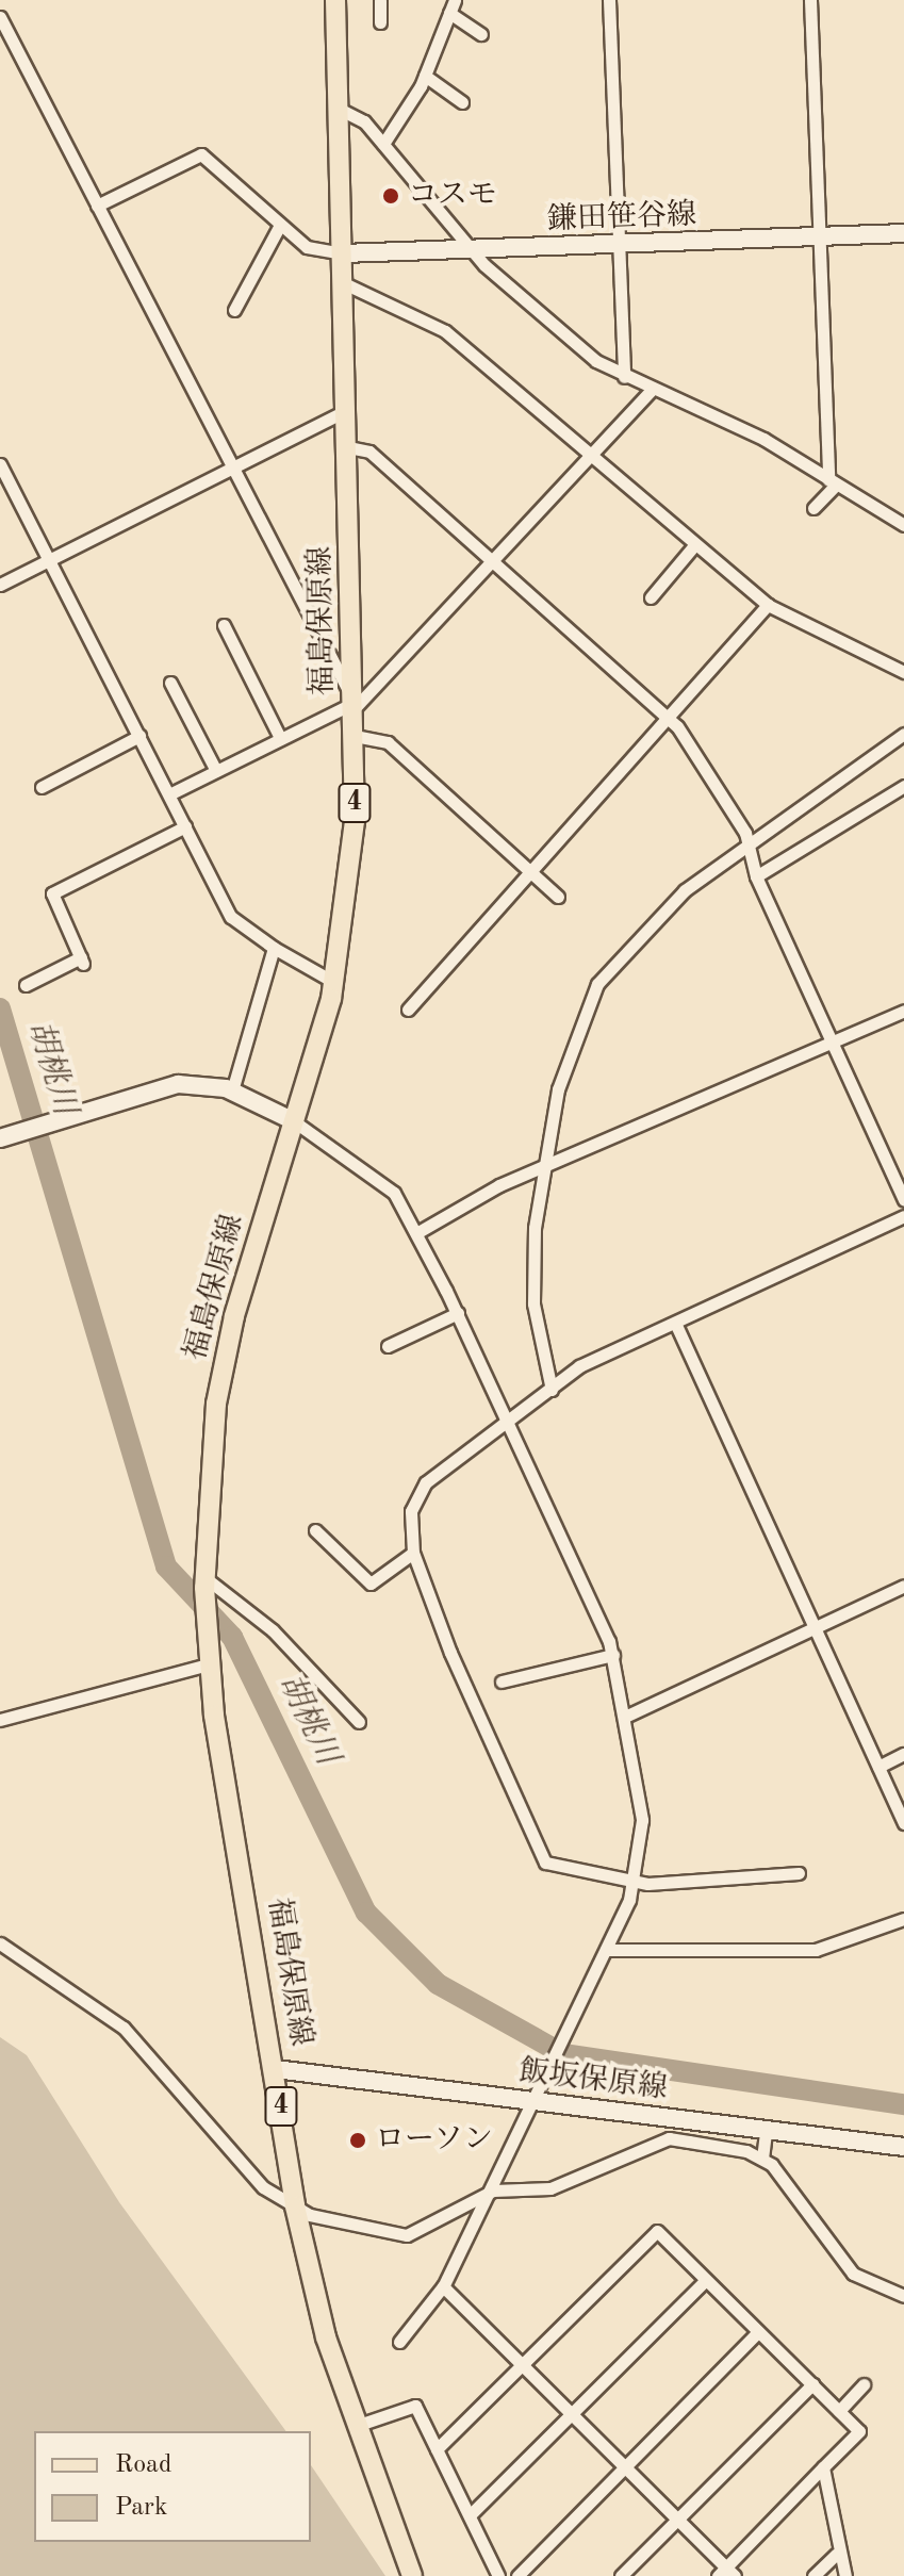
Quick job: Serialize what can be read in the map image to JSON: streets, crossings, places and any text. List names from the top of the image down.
{
  "streets": {
    "main road": [
      "鎌田笹谷線",
      "福島保原線",
      "4",
      "飯坂保原線"
    ]
  },
  "crossings": [
    ["鎌田笹谷線", "福島保原線"],
    ["福島保原線", "飯坂保原線"]
  ],
  "water": ["胡桃川"],
  "places": ["コスモ", "ローソン"],
  "legend": ["Road", "Park"]
}
